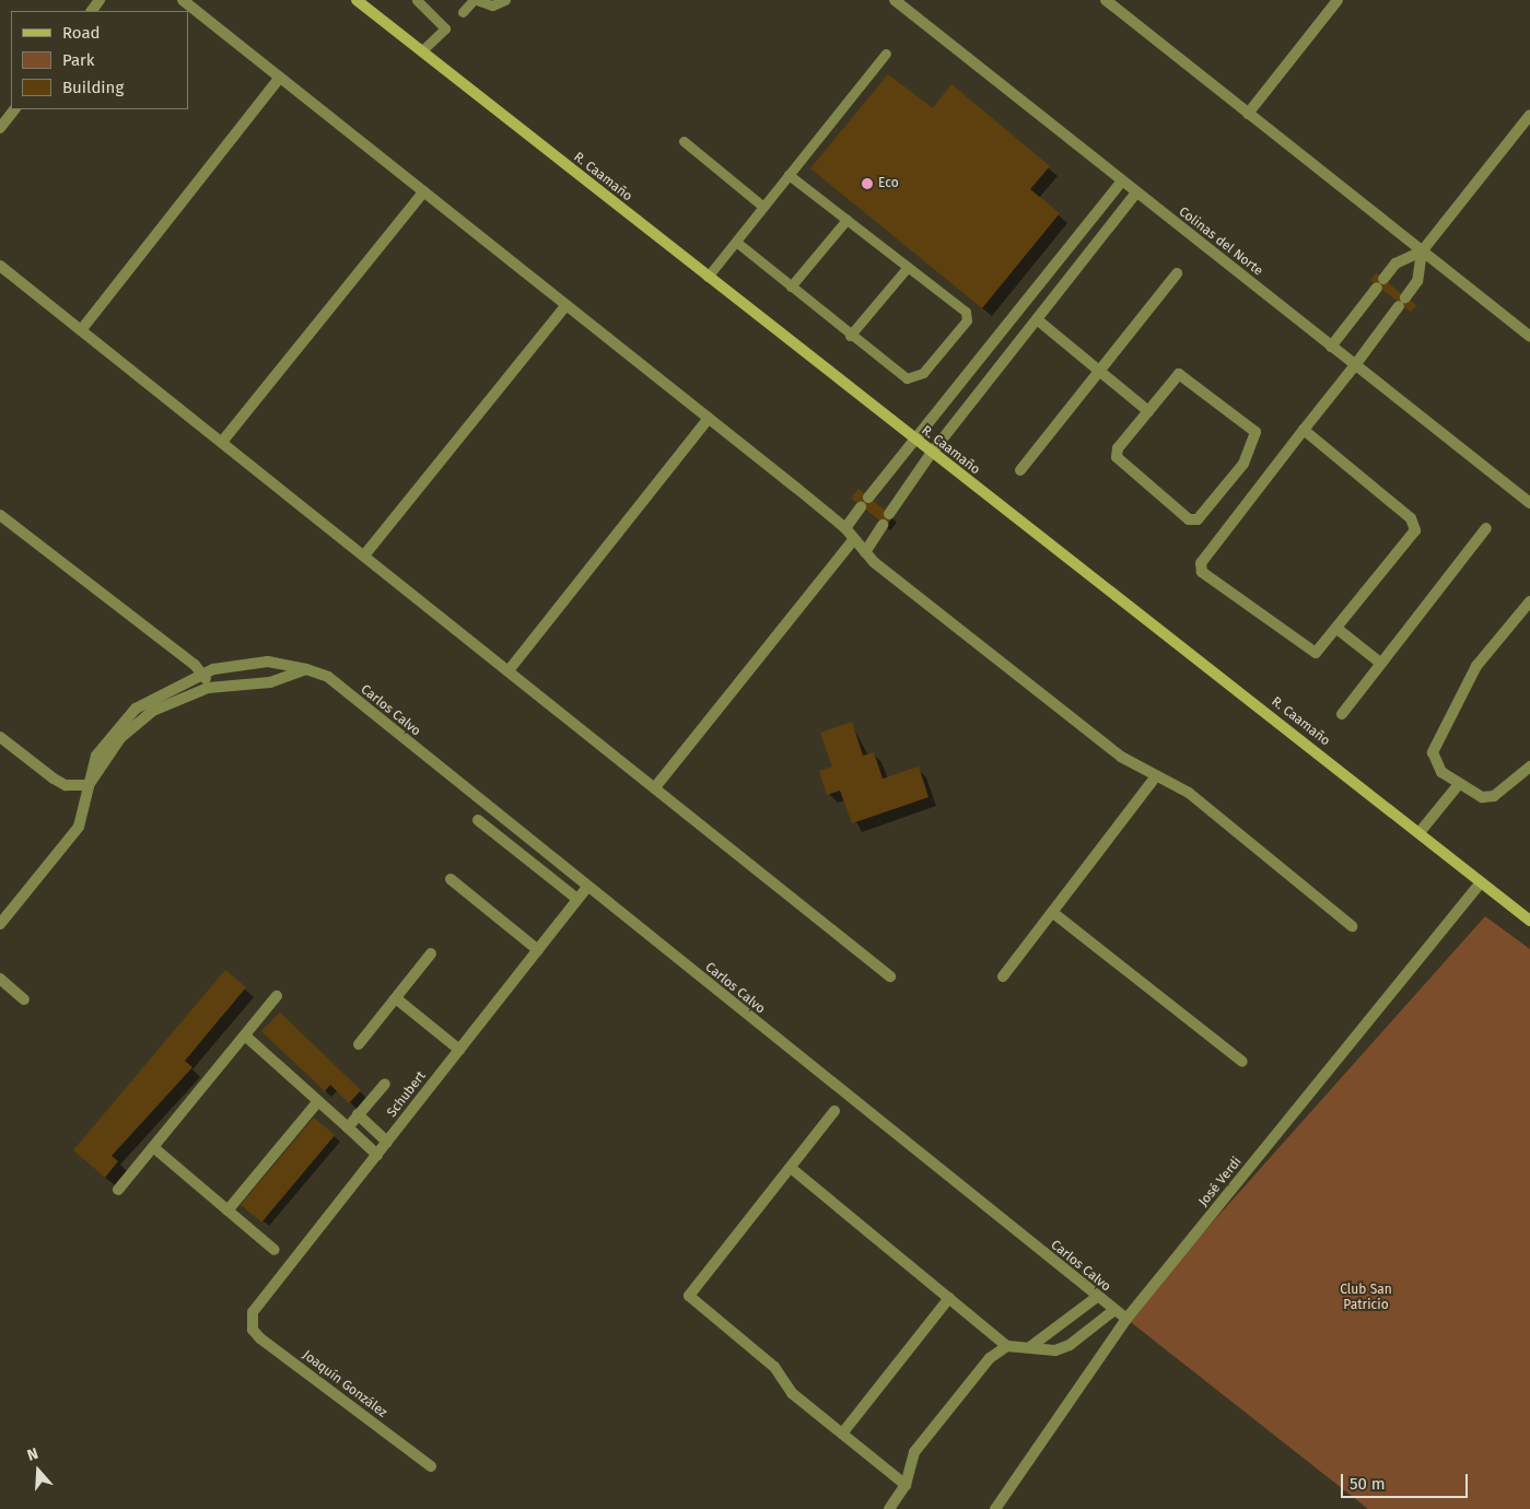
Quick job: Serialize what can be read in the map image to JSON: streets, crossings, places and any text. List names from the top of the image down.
{
  "streets": {
    "street": [
      "R. Caamaño",
      "Colinas del Norte",
      "Carlos Calvo",
      "Schubert",
      "José Verdi",
      "Joaquín González"
    ]
  },
  "crossings": [
    ["R. Caamaño", "José Verdi"],
    ["Carlos Calvo", "Schubert"],
    ["Carlos Calvo", "José Verdi"],
    ["Schubert", "Joaquín González"]
  ],
  "parks": ["Club San Patricio"],
  "places": ["Eco"],
  "legend": ["Road", "Park", "Building"],
  "scale_bar": "50 m",
  "north": "top"
}
